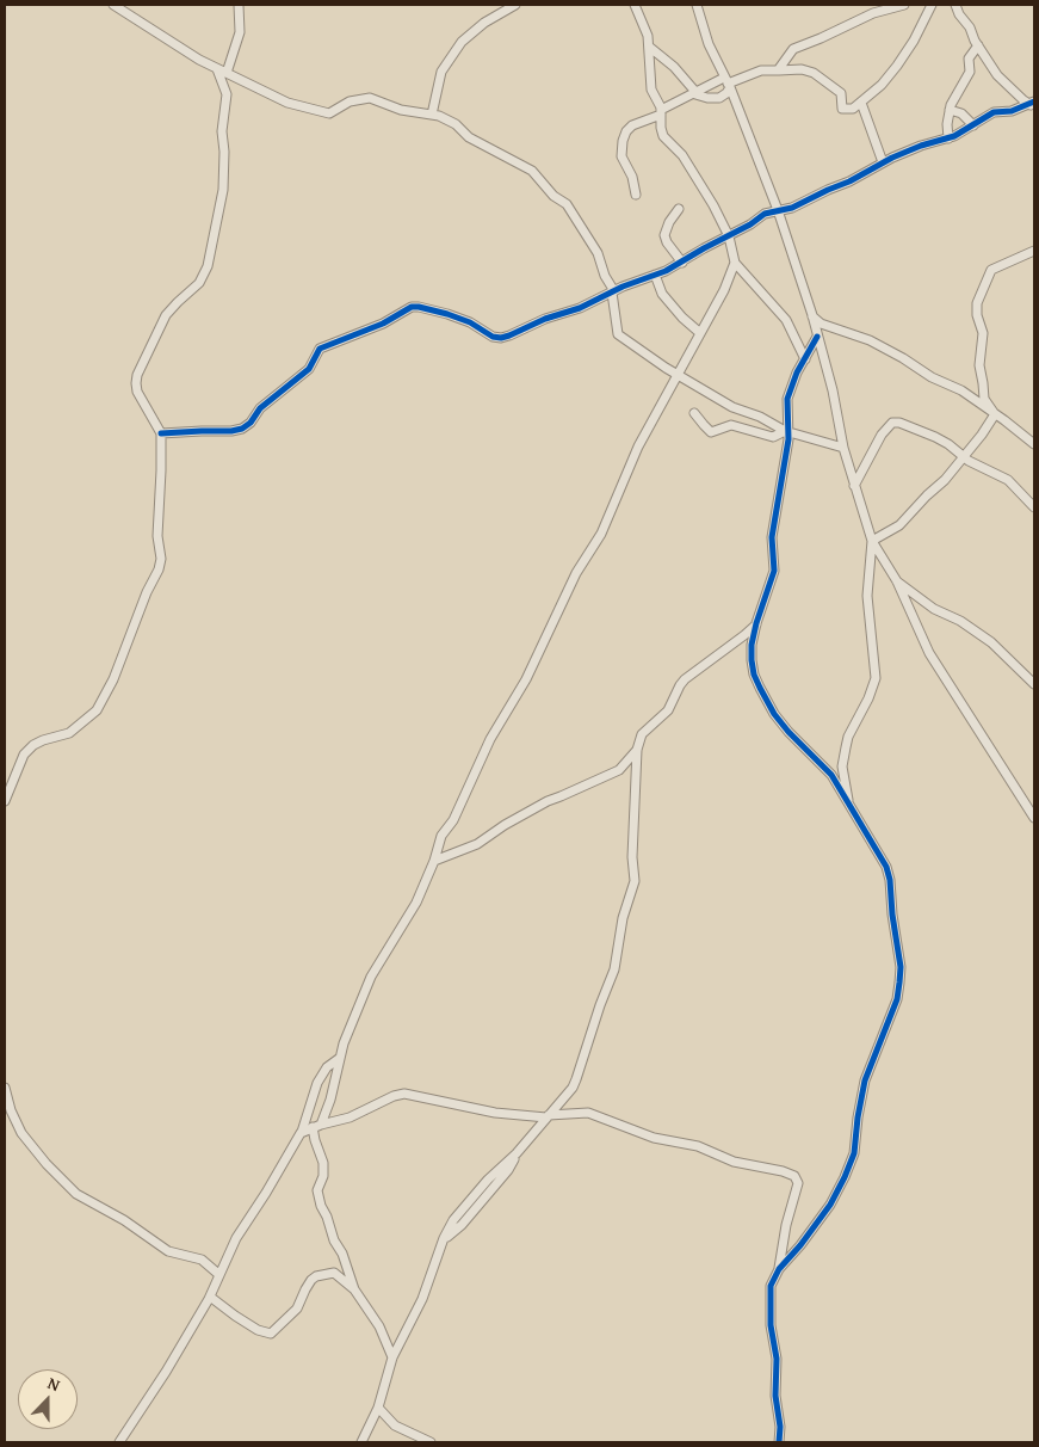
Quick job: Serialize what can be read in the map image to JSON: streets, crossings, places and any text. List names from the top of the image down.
{
  "north": "top"
}
